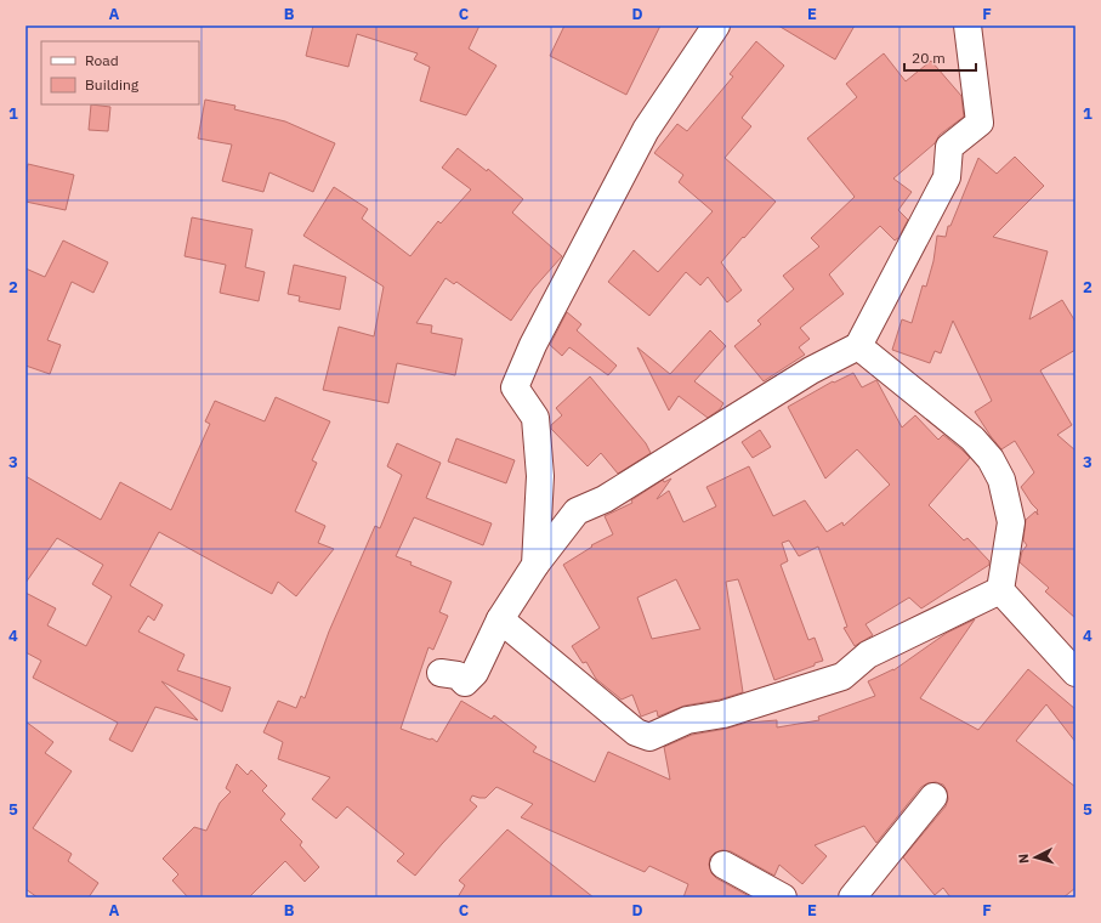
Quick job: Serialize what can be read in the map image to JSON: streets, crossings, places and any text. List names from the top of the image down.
{
  "legend": ["Road", "Building"],
  "scale_bar": "20 m",
  "north": "left",
  "grid": {
    "columns": [
      "A",
      "B",
      "C",
      "D",
      "E",
      "F"
    ],
    "rows": [
      "1",
      "2",
      "3",
      "4",
      "5"
    ]
  }
}
